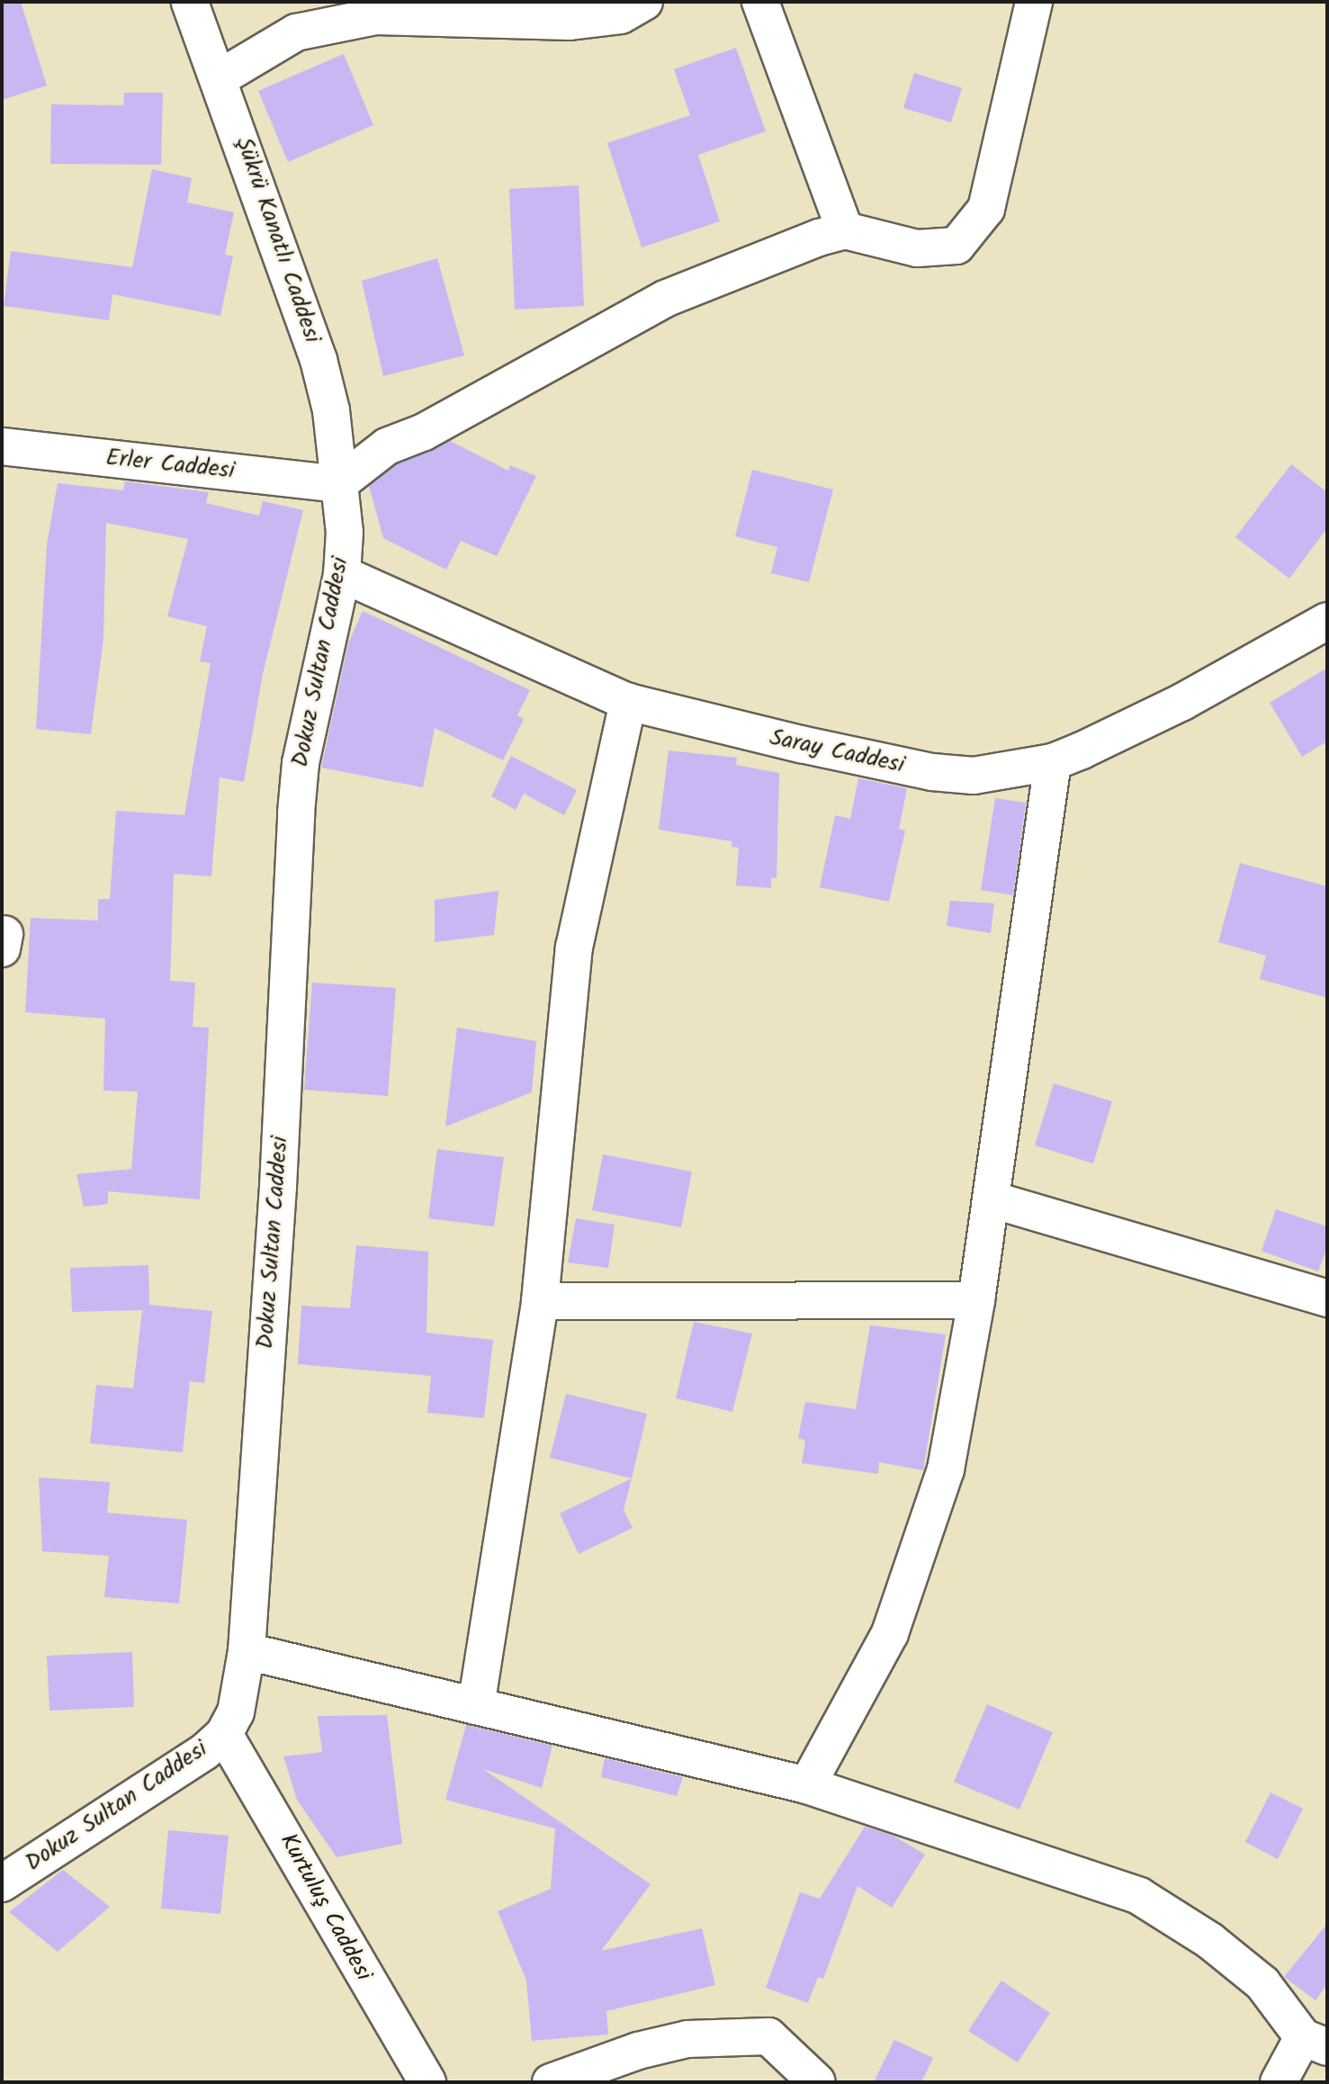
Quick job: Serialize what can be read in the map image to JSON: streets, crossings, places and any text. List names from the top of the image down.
{
  "streets": {
    "street": [
      "Şükrü Kanatlı Caddesi",
      "Erler Caddesi",
      "Dokuz Sultan Caddesi",
      "Saray Caddesi",
      "Kurtuluş Caddesi"
    ]
  },
  "crossings": [
    ["Şükrü Kanatlı Caddesi", "Erler Caddesi"],
    ["Şükrü Kanatlı Caddesi", "Dokuz Sultan Caddesi"],
    ["Erler Caddesi", "Dokuz Sultan Caddesi"],
    ["Dokuz Sultan Caddesi", "Saray Caddesi"],
    ["Dokuz Sultan Caddesi", "Kurtuluş Caddesi"]
  ]
}
